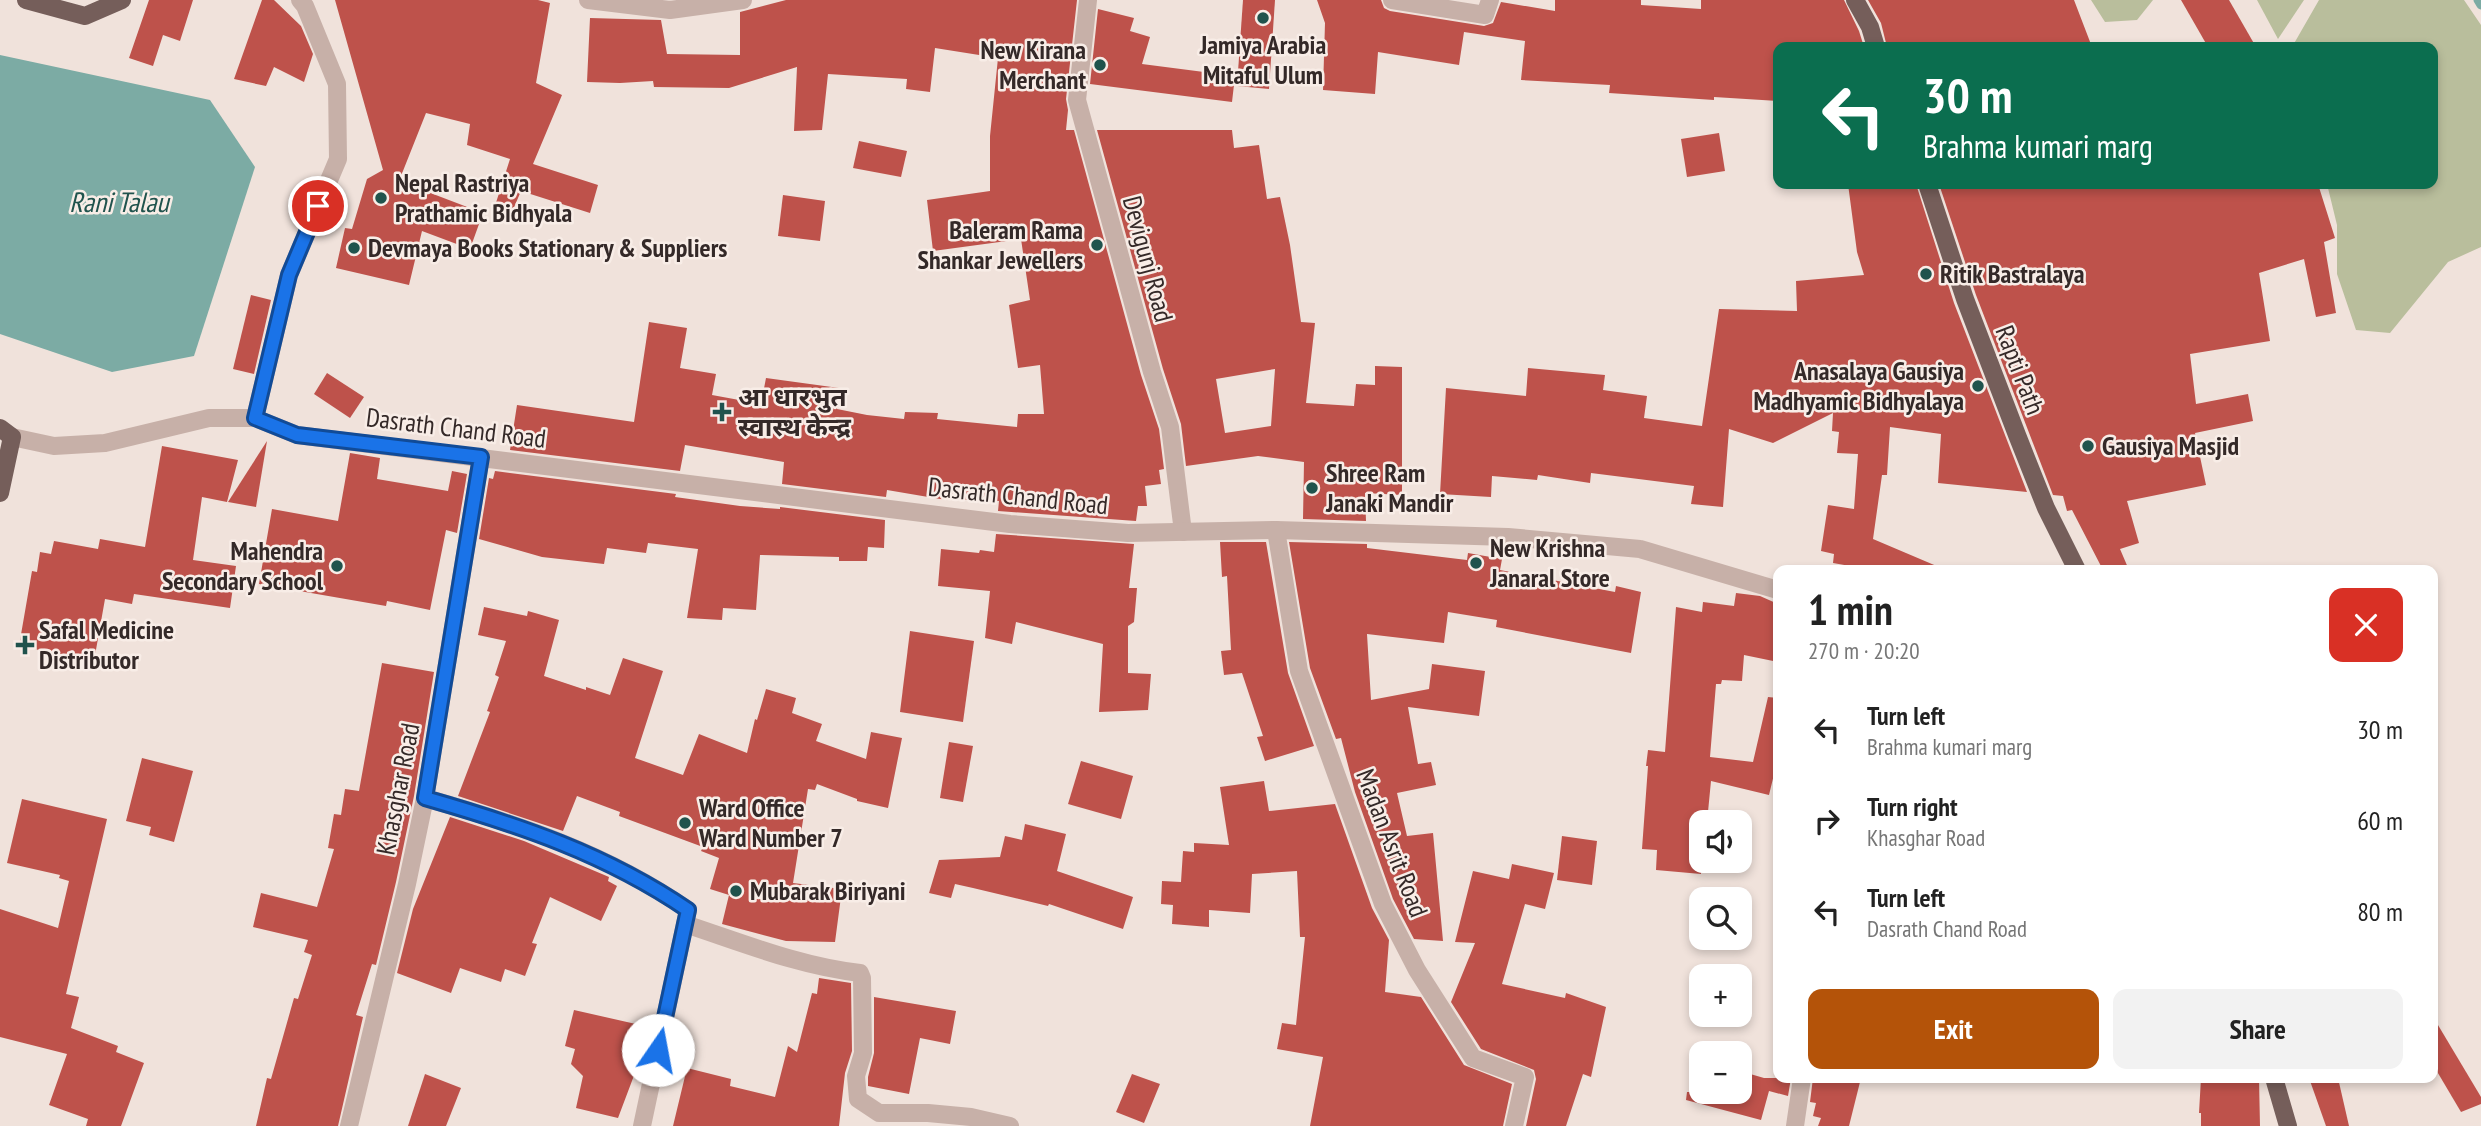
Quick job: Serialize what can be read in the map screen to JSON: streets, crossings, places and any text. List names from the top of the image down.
{
  "streets": {
    "main road": ["Rapti Path"],
    "street": [
      "Devigunj Road",
      "Dasrath Chand Road",
      "Khasghar Road",
      "Madan Asrit Road"
    ]
  },
  "crossings": [
    ["Devigunj Road", "Dasrath Chand Road"],
    ["Dasrath Chand Road", "Khasghar Road"],
    ["Dasrath Chand Road", "Madan Asrit Road"]
  ],
  "water": ["Rani Talau"],
  "places": {
    "other": [
      "Jamiya Arabia Mitaful Ulum",
      "New Kirana Merchant",
      "Nepal Rastriya Prathamic Bidhyala",
      "Baleram Rama Shankar Jewellers",
      "Devmaya Books Stationary & Suppliers",
      "Ritik Bastralaya",
      "Anasalaya Gausiya Madhyamic Bidhyalaya",
      "Gausiya Masjid",
      "Shree Ram Janaki Mandir",
      "New Krishna Janaral Store",
      "Mahendra Secondary School",
      "Ward Office Ward Number 7",
      "Mubarak Biriyani"
    ],
    "health": ["आ धारभुत स्वास्थ केन्द्र", "Safal Medicine Distributor"]
  },
  "page": {
    "turn": ["30 m", "Brahma kumari marg"],
    "heading": ["1 min", "270 m · 20:20"],
    "list": [
      {
        "name": "Turn left",
        "note": "Brahma kumari marg",
        "value": "30 m"
      },
      {
        "name": "Turn right",
        "note": "Khasghar Road",
        "value": "60 m"
      },
      {
        "name": "Turn left",
        "note": "Dasrath Chand Road",
        "value": "80 m"
      }
    ],
    "map_buttons": ["+", "−"],
    "buttons": ["Exit", "Share"]
  }
}
